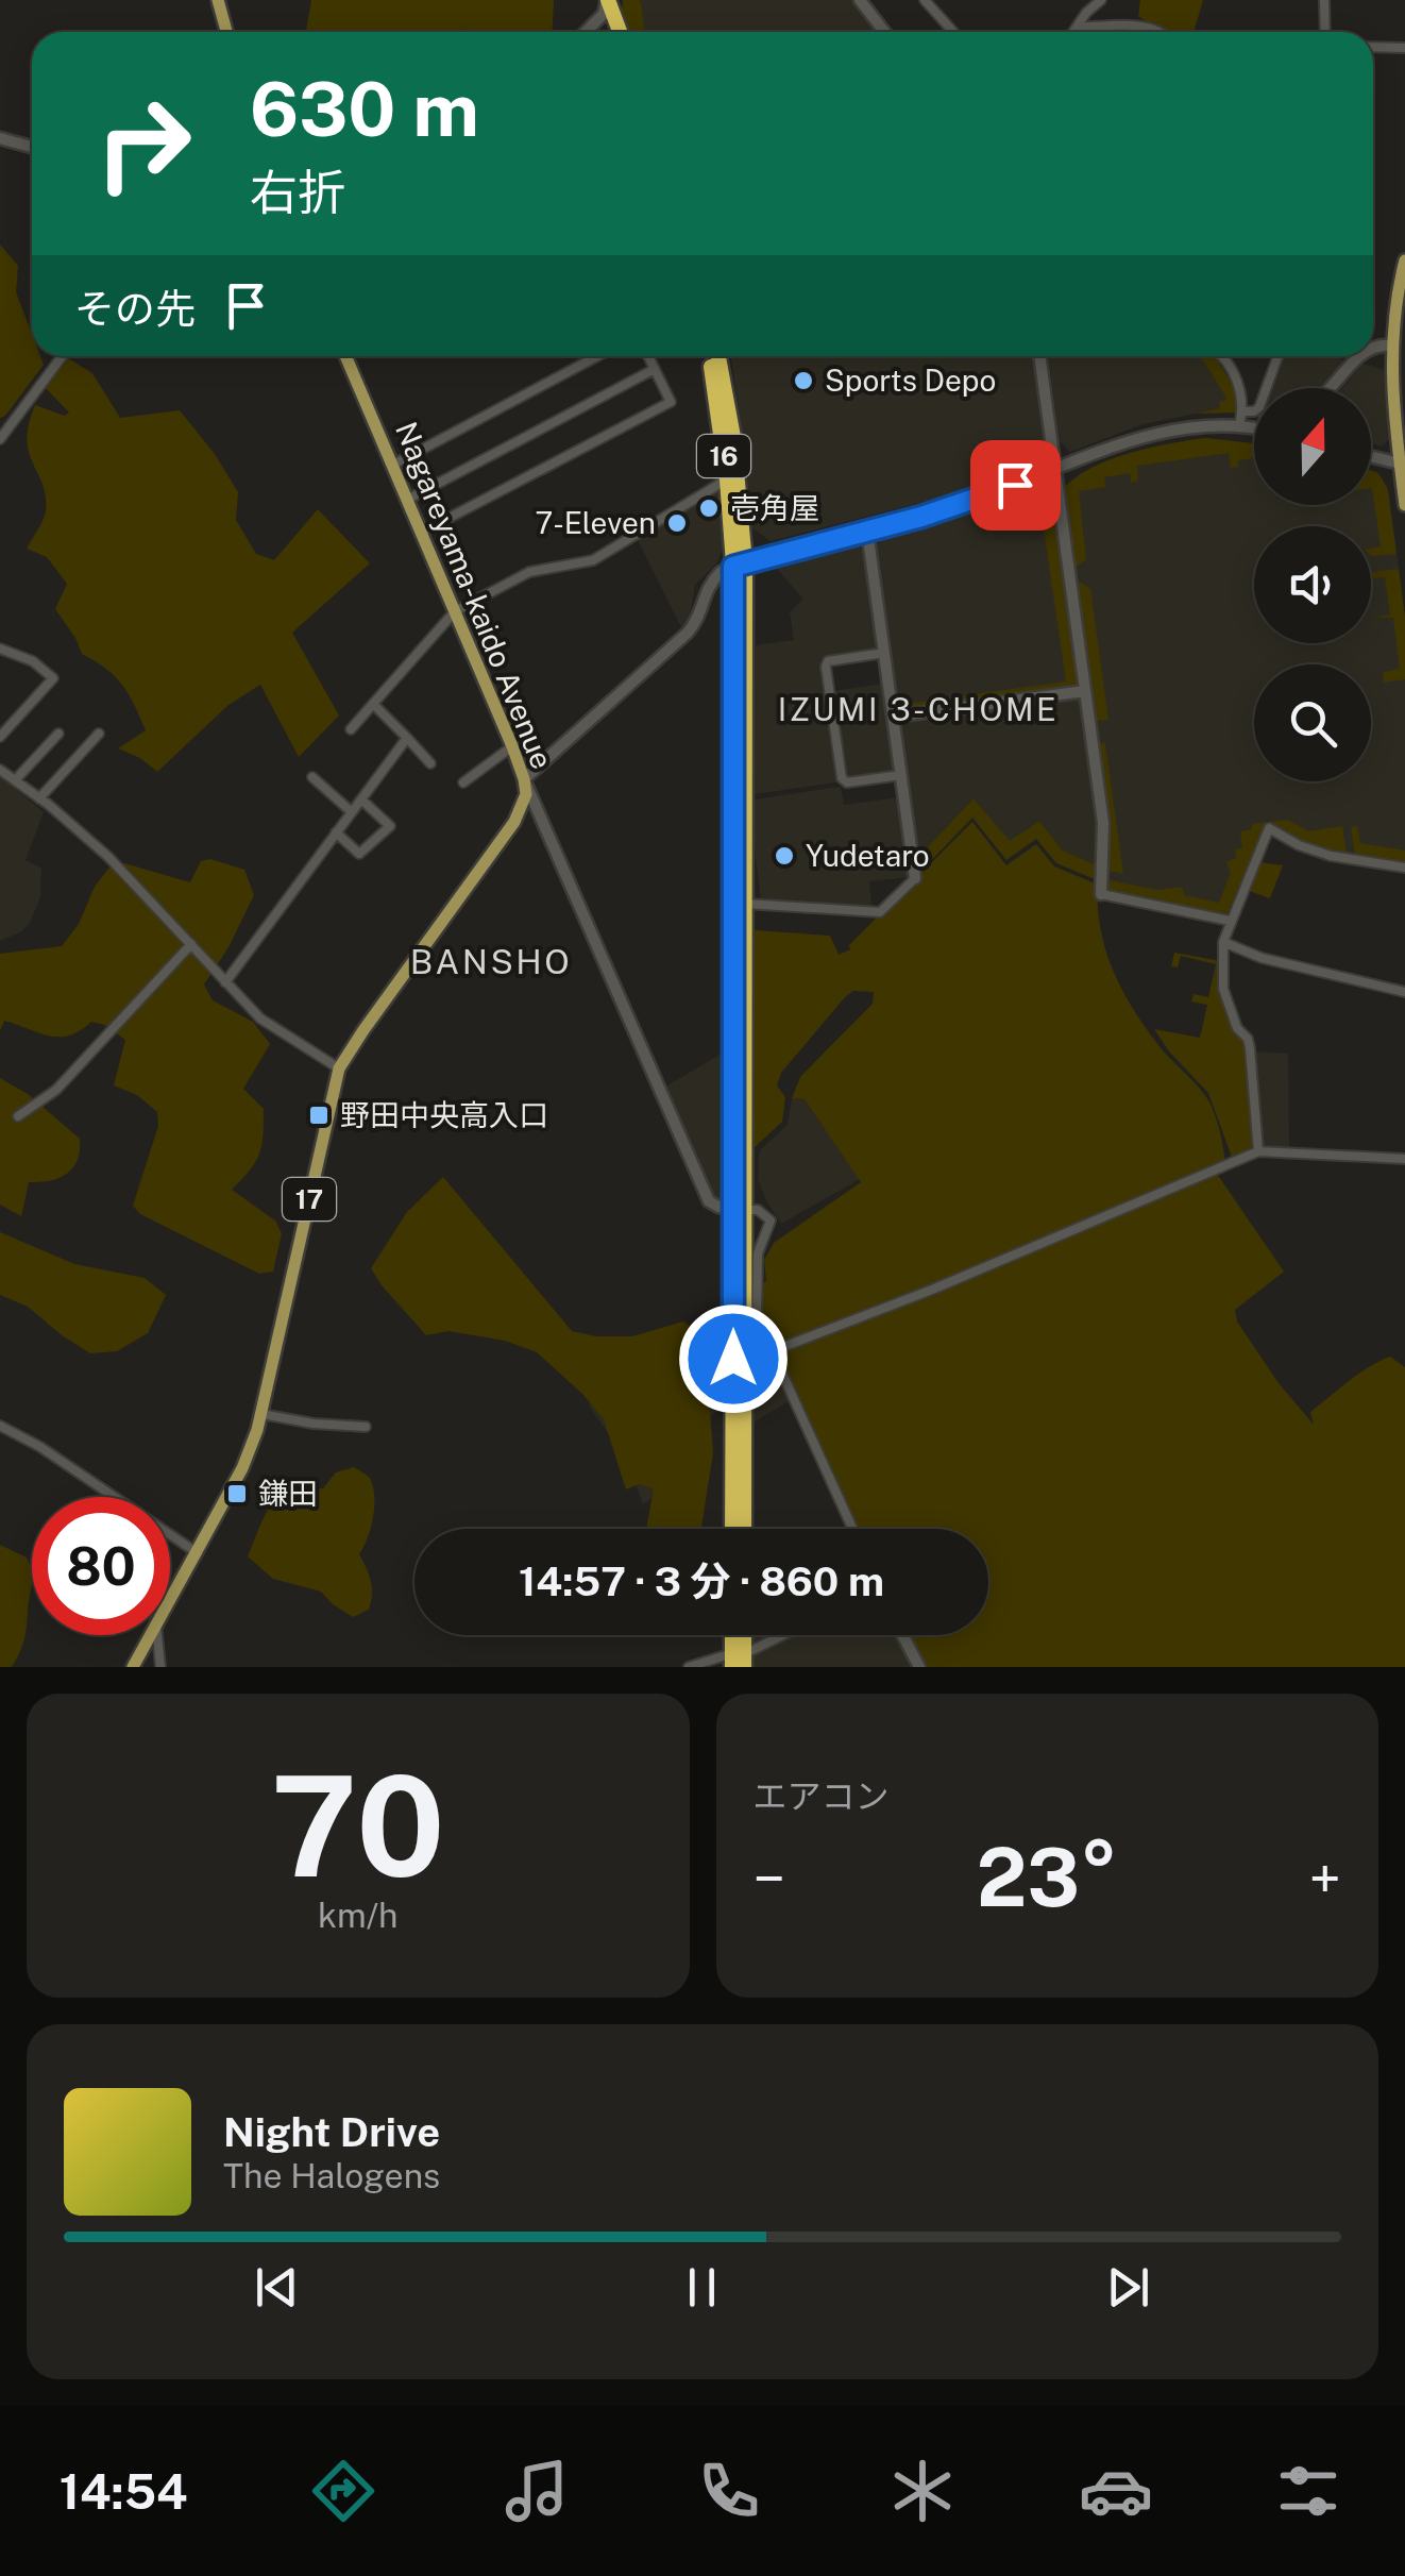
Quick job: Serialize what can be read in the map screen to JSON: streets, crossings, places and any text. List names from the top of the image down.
{
  "streets": {
    "highway": ["16"],
    "main road": ["Nagareyama-kaido Avenue", "17"]
  },
  "districts": ["IZUMI 3-CHOME", "BANSHO"],
  "places": {
    "other": [
      "Sports Depo",
      "壱角屋",
      "7-Eleven",
      "Yudetaro"
    ],
    "transit": ["野田中央高入口", "鎌田"]
  },
  "north": "top",
  "page": {
    "turn": ["630 m", "右折"],
    "then": "その先",
    "limit": "80",
    "trip": "14:57 · 3 分 · 860 m",
    "tile": [
      ["70", "km/h"],
      "エアコン"
    ],
    "heat": ["−", "23°", "+"],
    "song": ["Night Drive", "The Halogens"],
    "tabs": "14:54"
  }
}
